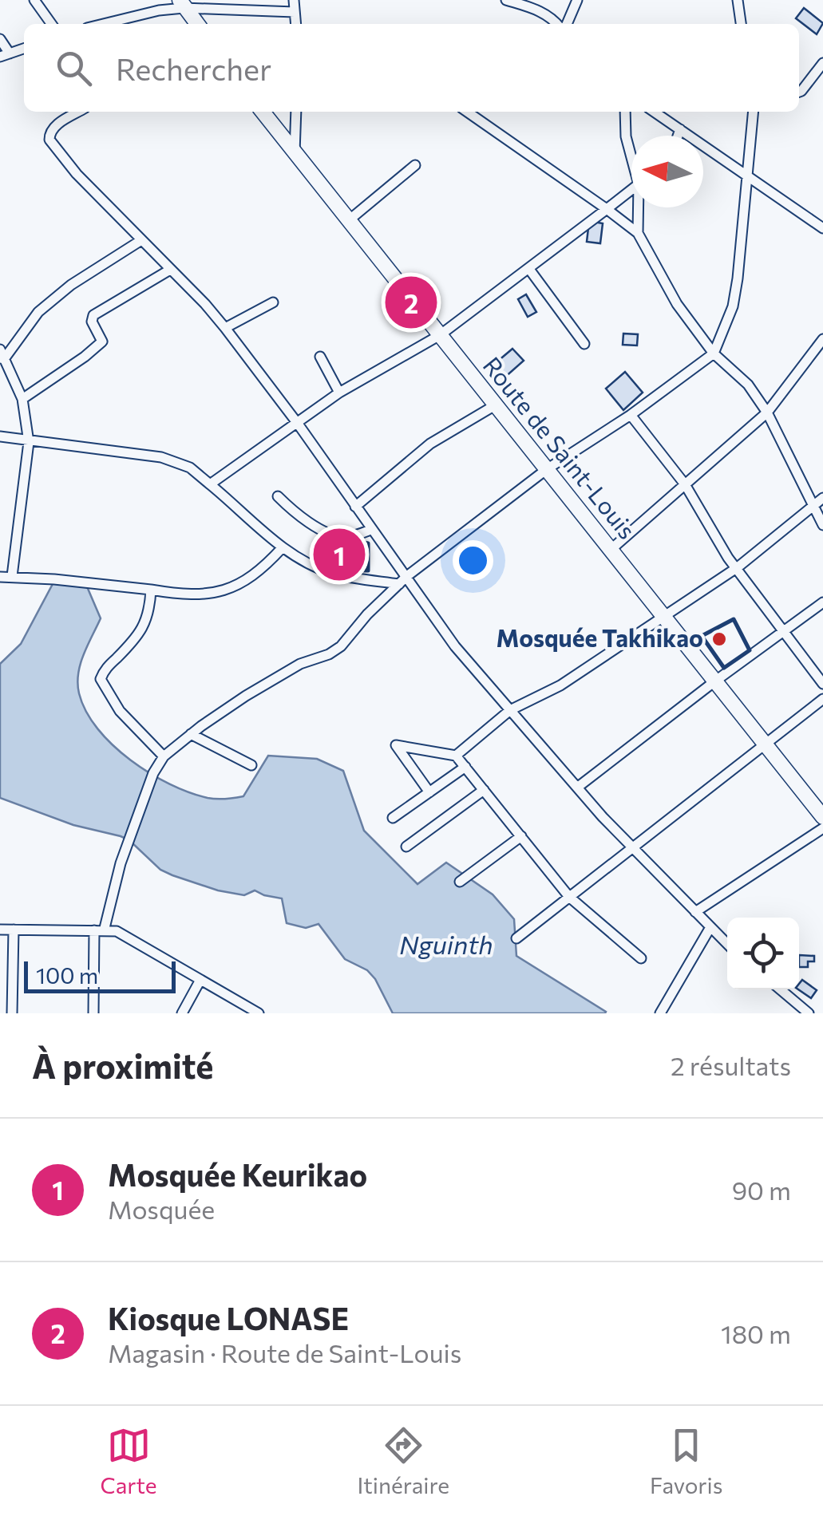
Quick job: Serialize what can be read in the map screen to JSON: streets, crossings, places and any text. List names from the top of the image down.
{
  "streets": {
    "main road": ["Route de Saint-Louis"]
  },
  "water": ["Nguinth"],
  "places": ["Mosquée Takhikao"],
  "scale_bar": "100 m",
  "north": "left",
  "page": {
    "search": "Rechercher",
    "pins": ["2", "1"],
    "scale": "100 m",
    "heading": ["À proximité", "2 résultats"],
    "list": [
      {
        "mark": "1",
        "name": "Mosquée Keurikao",
        "note": "Mosquée",
        "value": "90 m"
      },
      {
        "mark": "2",
        "name": "Kiosque LONASE",
        "note": "Magasin · Route de Saint-Louis",
        "value": "180 m"
      }
    ],
    "nav": ["Carte", "Itinéraire", "Favoris"]
  }
}
